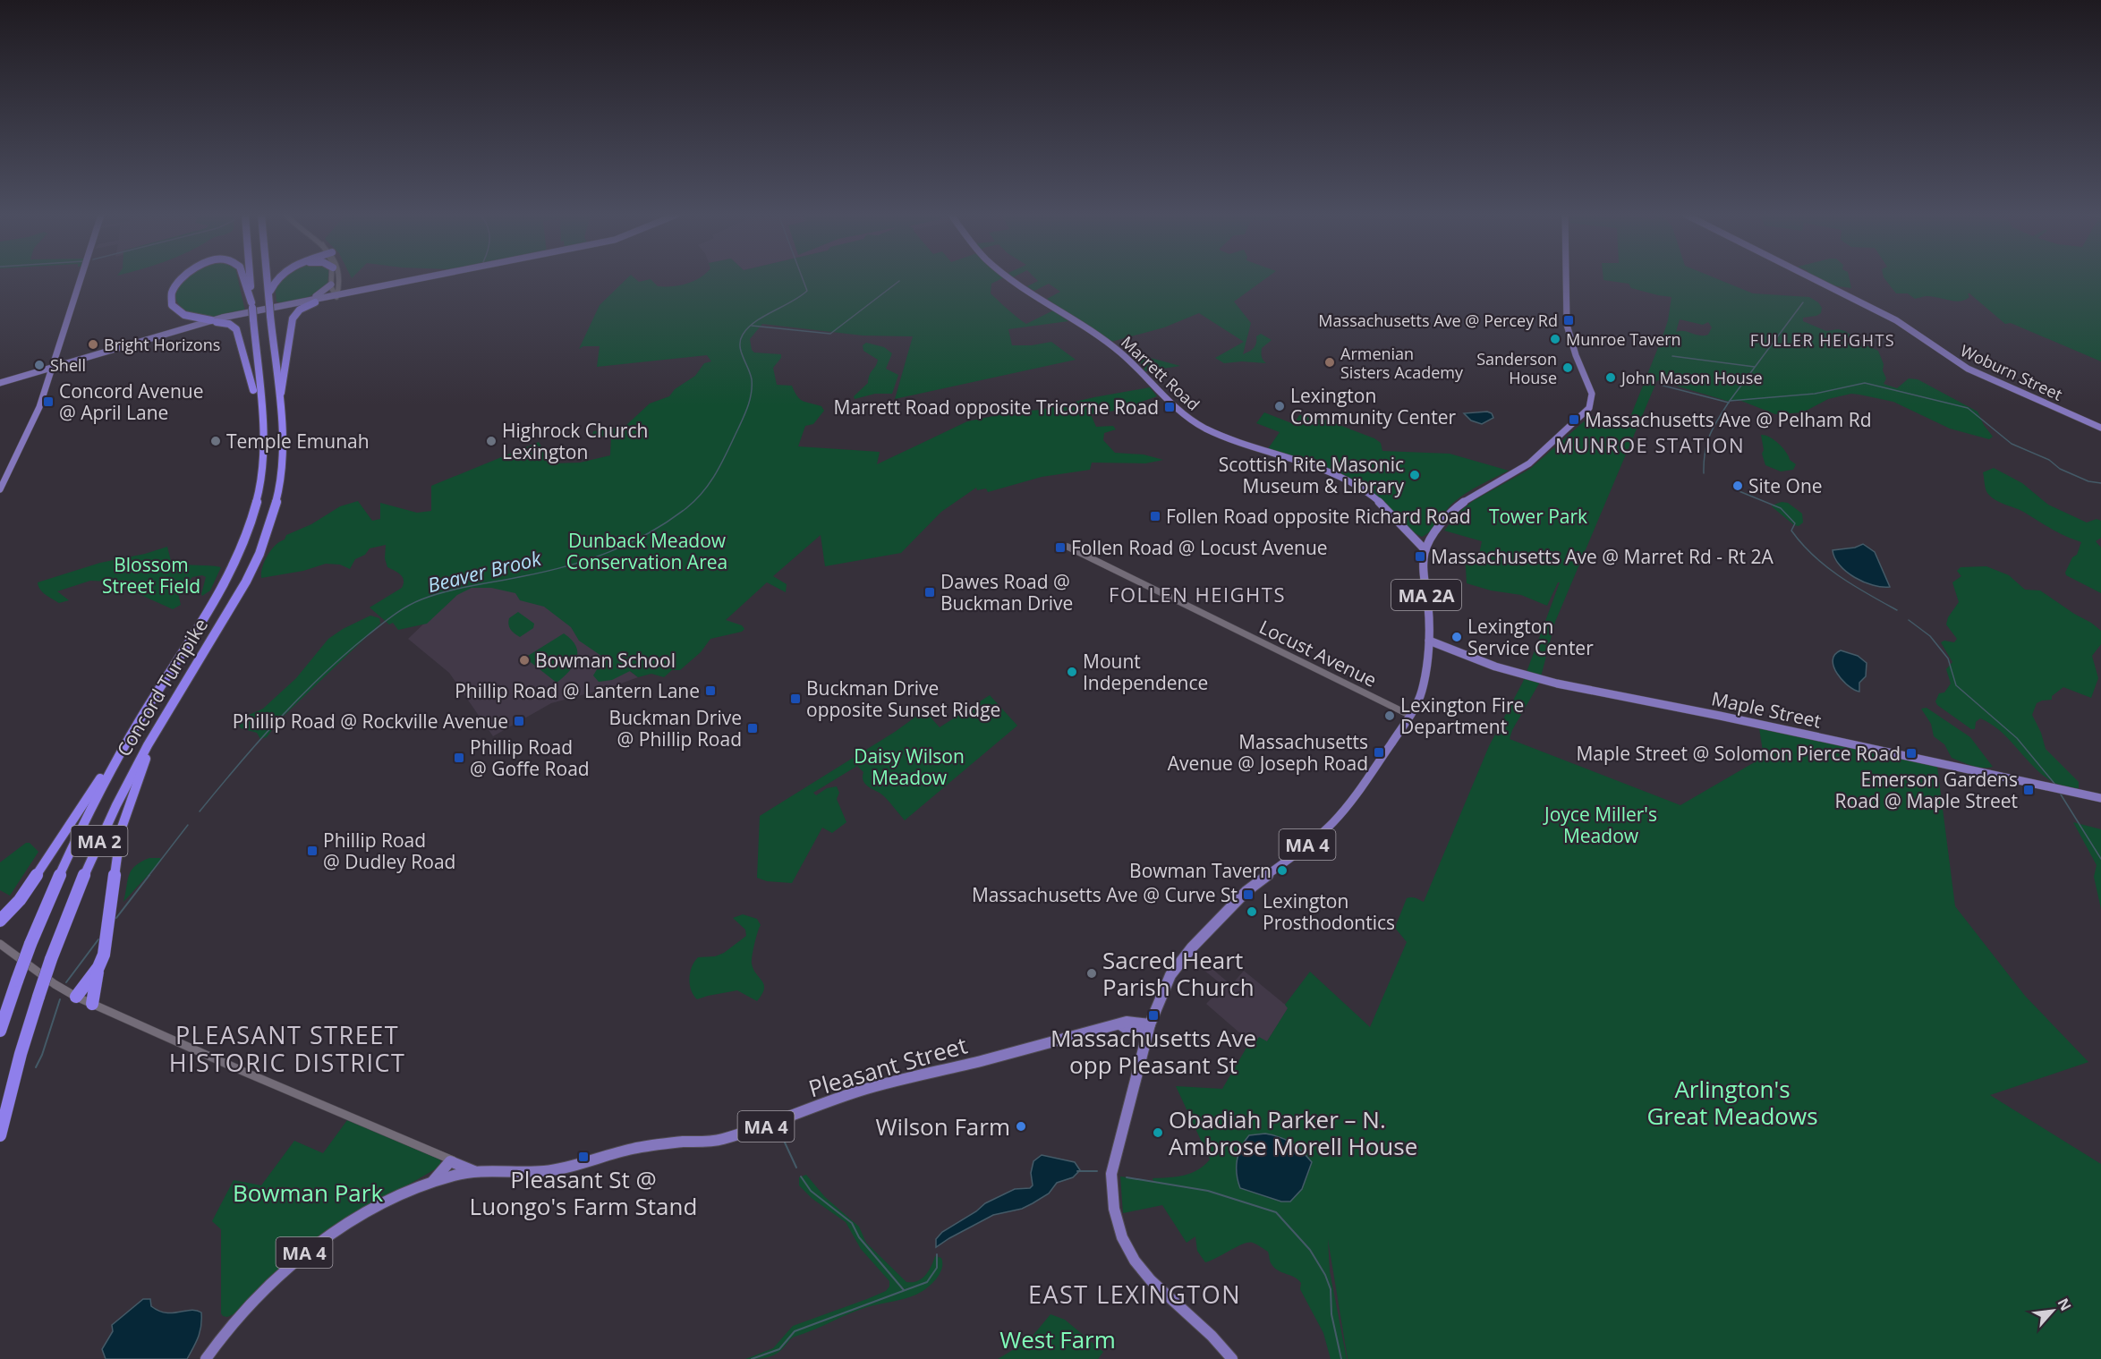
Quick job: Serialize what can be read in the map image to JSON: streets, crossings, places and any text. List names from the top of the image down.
{
  "streets": {
    "highway": ["Concord Turnpike", "MA 2"],
    "main road": [
      "Woburn Street",
      "Marrett Road",
      "MA 2A",
      "Maple Street",
      "MA 4",
      "Pleasant Street"
    ],
    "street": ["Locust Avenue"]
  },
  "crossings": [
    ["Marrett Road", "MA 2A"],
    ["MA 2A", "Maple Street"],
    ["MA 2A", "MA 4"],
    ["Locust Avenue", "MA 4"],
    ["Maple Street", "MA 4"],
    ["MA 4", "Pleasant Street"]
  ],
  "districts": [
    "FULLER HEIGHTS",
    "MUNROE STATION",
    "FOLLEN HEIGHTS",
    "PLEASANT STREET HISTORIC DISTRICT",
    "EAST LEXINGTON"
  ],
  "water": ["Beaver Brook"],
  "parks": [
    "Tower Park",
    "Dunback Meadow Conservation Area",
    "Blossom Street Field",
    "Daisy Wilson Meadow",
    "Joyce Miller's Meadow",
    "Arlington's Great Meadows",
    "Bowman Park",
    "West Farm"
  ],
  "places": {
    "transit": [
      "Massachusetts Ave @ Percey Rd",
      "Concord Avenue @ April Lane",
      "Marrett Road opposite Tricorne Road",
      "Massachusetts Ave @ Pelham Rd",
      "Follen Road opposite Richard Road",
      "Follen Road @ Locust Avenue",
      "Massachusetts Ave @ Marret Rd - Rt 2A",
      "Dawes Road @ Buckman Drive",
      "Phillip Road @ Lantern Lane",
      "Buckman Drive opposite Sunset Ridge",
      "Phillip Road @ Rockville Avenue",
      "Buckman Drive @ Phillip Road",
      "Massachusetts Avenue @ Joseph Road",
      "Maple Street @ Solomon Pierce Road",
      "Phillip Road @ Goffe Road",
      "Emerson Gardens Road @ Maple Street",
      "Phillip Road @ Dudley Road",
      "Massachusetts Ave @ Curve St",
      "Massachusetts Ave opp Pleasant St",
      "Pleasant St @ Luongo's Farm Stand"
    ],
    "other": [
      "Munroe Tavern",
      "Bright Horizons",
      "Armenian Sisters Academy",
      "Shell",
      "Sanderson House",
      "John Mason House",
      "Lexington Community Center",
      "Temple Emunah",
      "Highrock Church Lexington",
      "Scottish Rite Masonic Museum & Library",
      "Site One",
      "Lexington Service Center",
      "Bowman School",
      "Mount Independence",
      "Lexington Fire Department",
      "Bowman Tavern",
      "Lexington Prosthodontics",
      "Sacred Heart Parish Church",
      "Wilson Farm",
      "Obadiah Parker – N. Ambrose Morell House"
    ]
  },
  "north": "top right"
}
